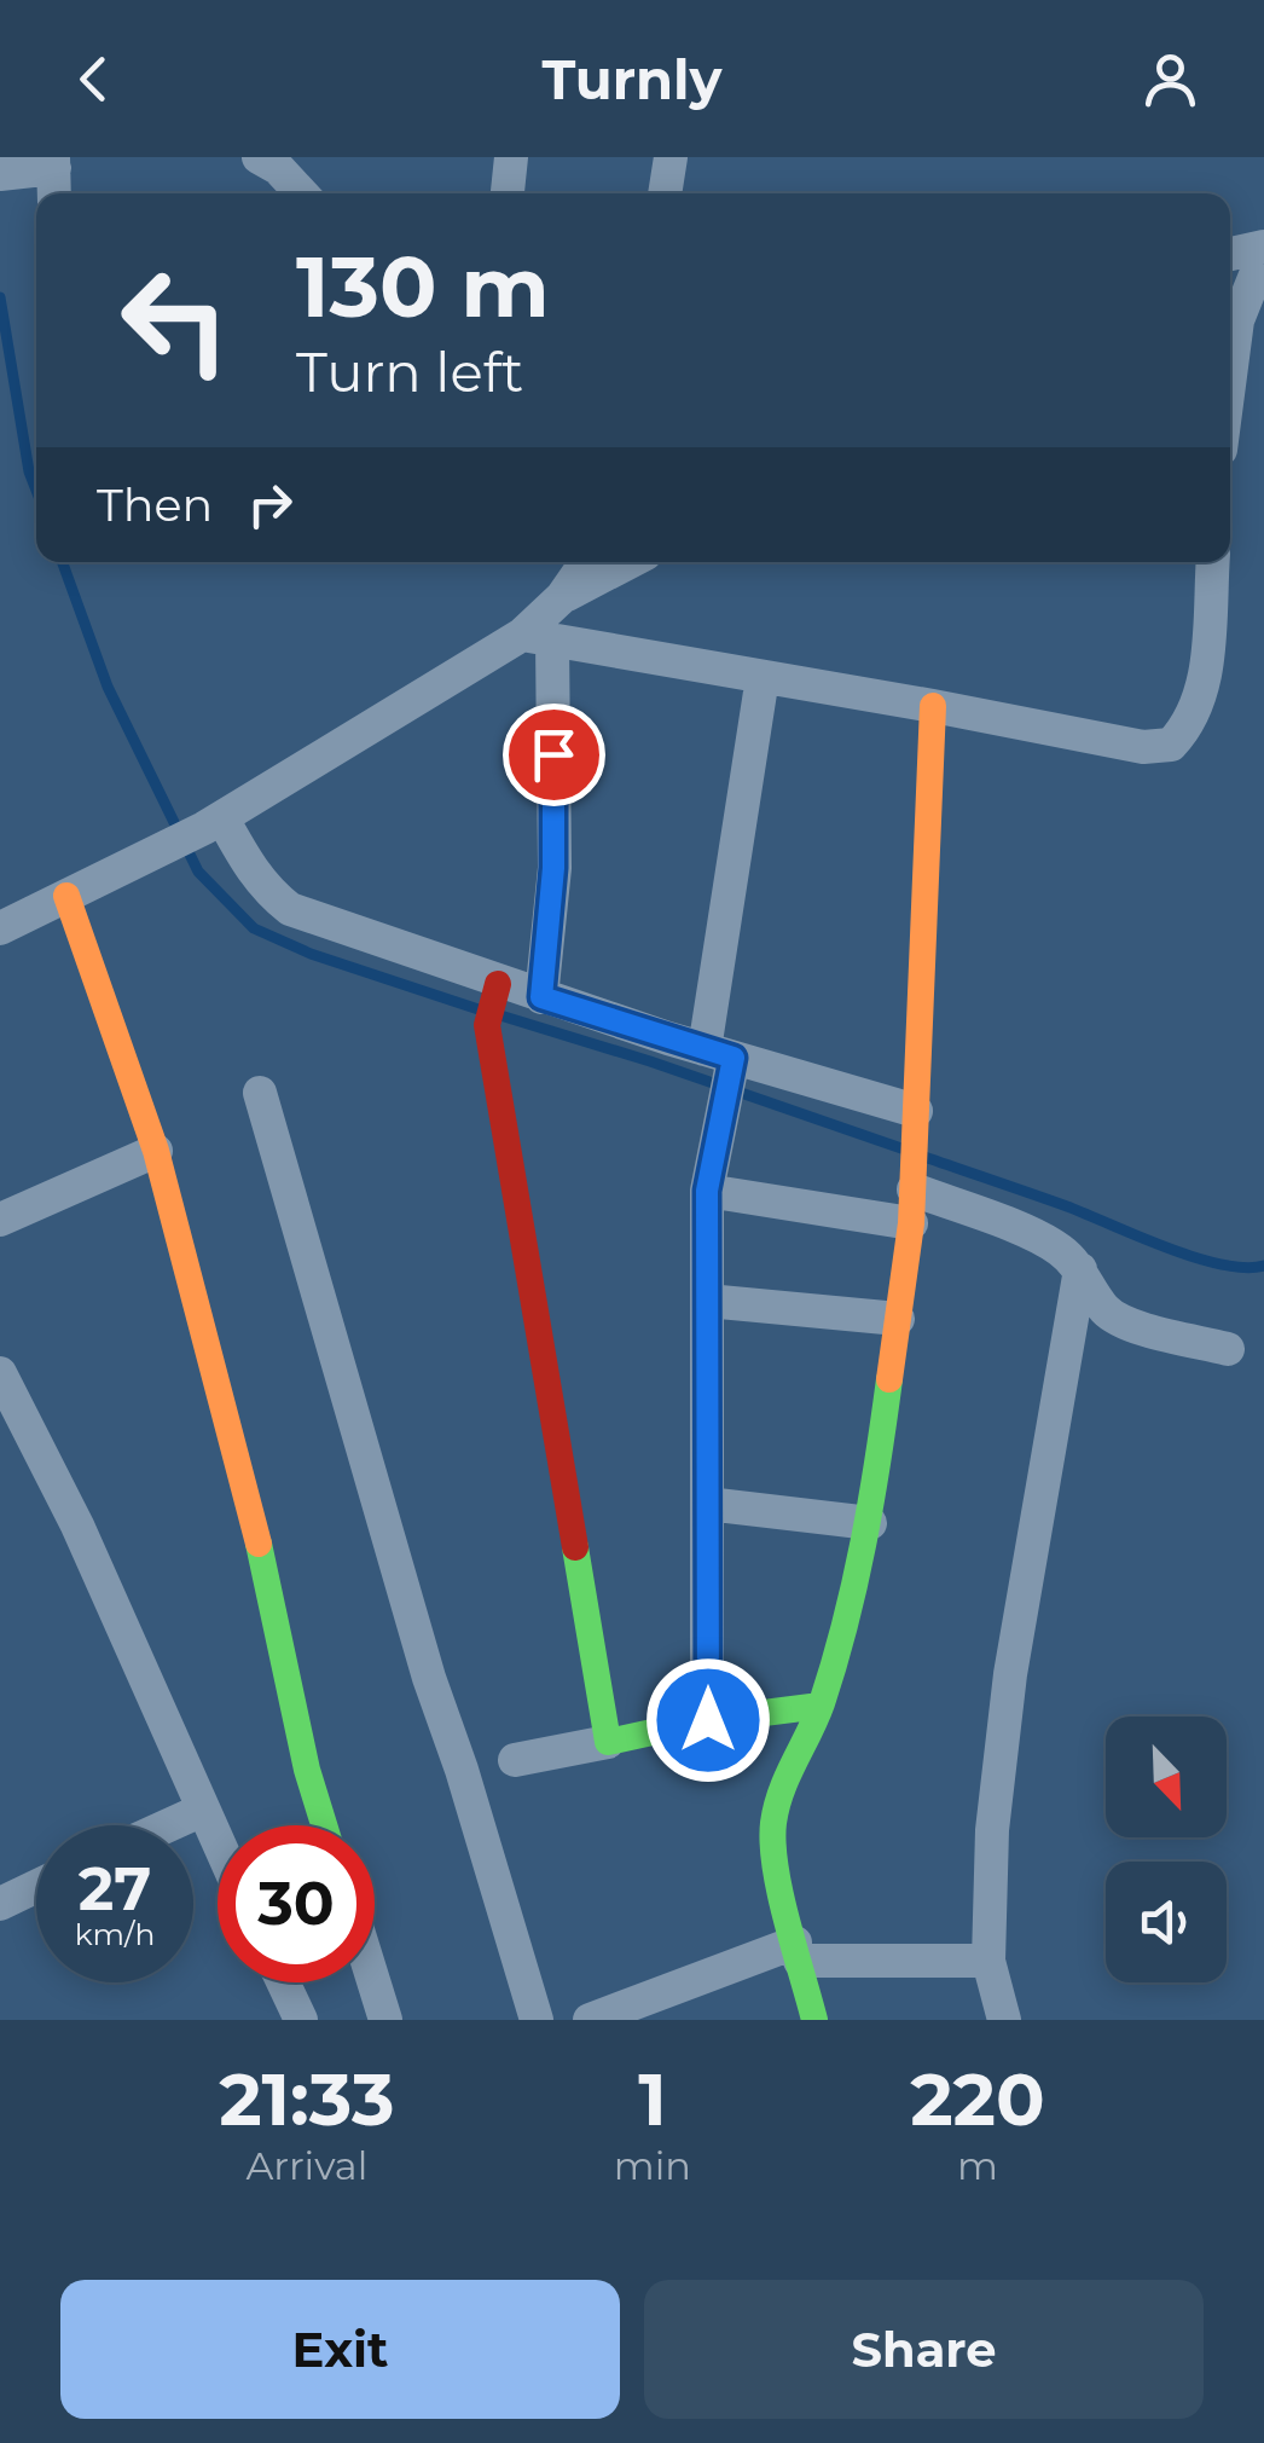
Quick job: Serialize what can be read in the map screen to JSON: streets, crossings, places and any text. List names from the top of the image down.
{
  "north": "bottom right",
  "page": {
    "header": "Turnly",
    "turn": ["130 m", "Turn left"],
    "then": "Then",
    "speed": "27 km/h",
    "limit": "30",
    "eta": [
      "21:33",
      "Arrival",
      "1",
      "min",
      "220",
      "m"
    ],
    "buttons": ["Exit", "Share"]
  }
}
